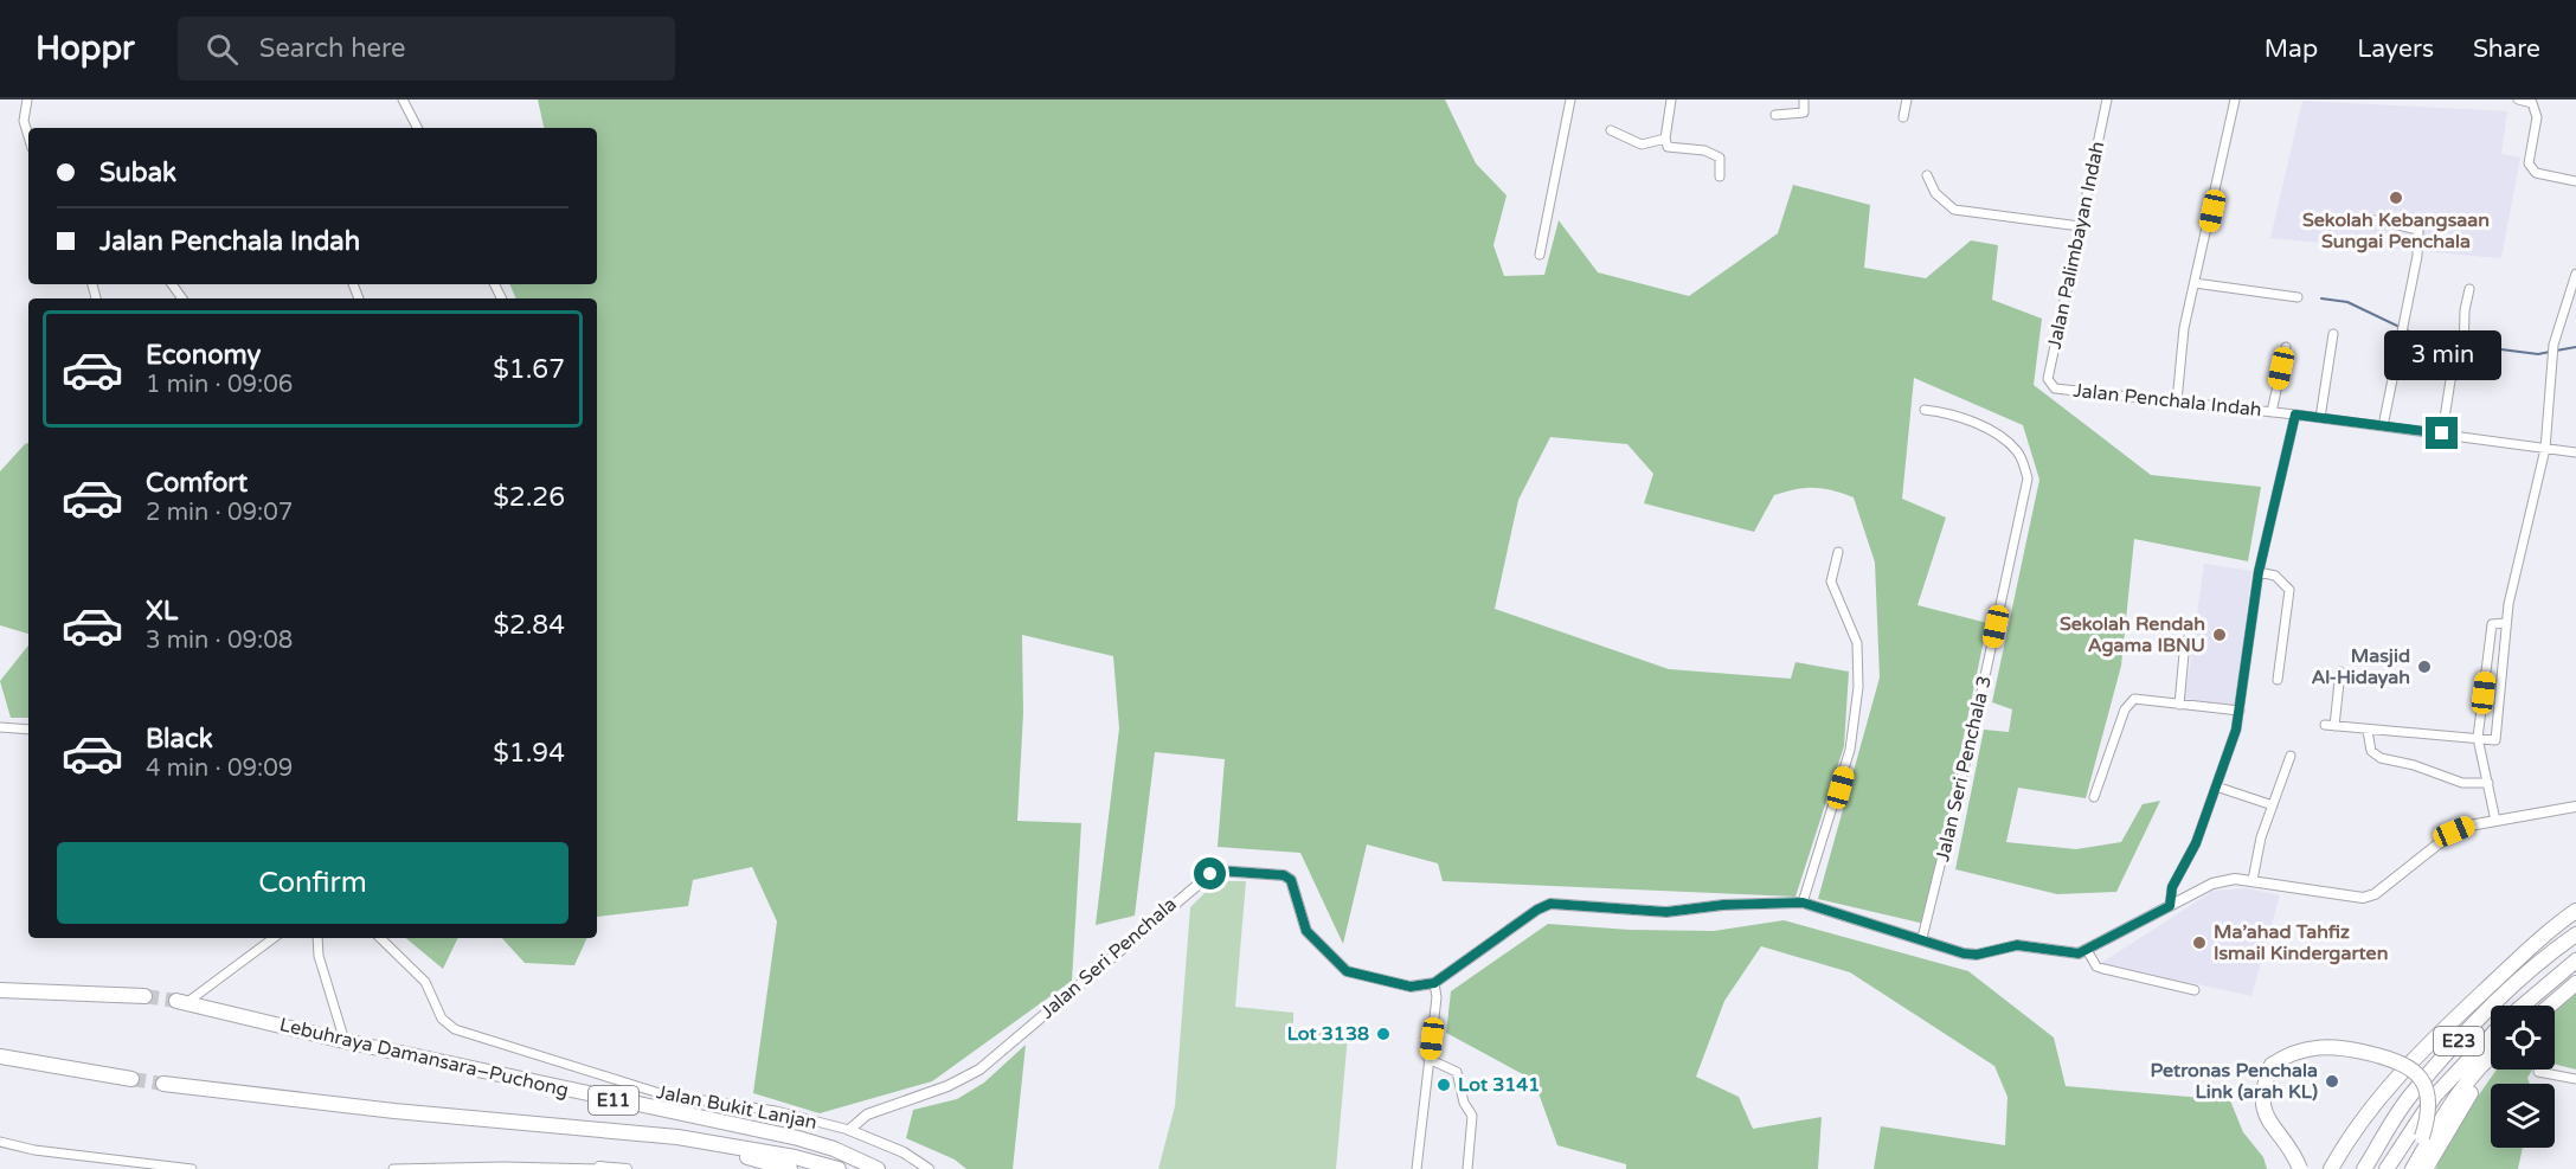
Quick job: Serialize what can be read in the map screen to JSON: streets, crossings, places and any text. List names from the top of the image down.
{
  "streets": {
    "highway": ["E23", "Lebuhraya Damansara–Puchong", "E11"],
    "street": [
      "Jalan Palimbayan Indah",
      "Jalan Penchala Indah",
      "Jalan Seri Penchala 3",
      "Jalan Seri Penchala",
      "Jalan Bukit Lanjan"
    ]
  },
  "crossings": [
    ["Jalan Palimbayan Indah", "Jalan Penchala Indah"],
    ["Jalan Seri Penchala", "Jalan Bukit Lanjan"]
  ],
  "places": [
    "Sekolah Kebangsaan Sungai Penchala",
    "Sekolah Rendah Agama IBNU",
    "Masjid Al-Hidayah",
    "Ma’ahad Tahfiz Ismail Kindergarten",
    "Lot 3138",
    "Petronas Penchala Link (arah KL)",
    "Lot 3141"
  ],
  "page": {
    "header": "Hoppr",
    "search": "Search here",
    "nav": ["Map", "Layers", "Share"],
    "banner": ["Subak", "Jalan Penchala Indah"],
    "list": [
      {
        "name": "Economy",
        "note": "1 min · 09:06",
        "value": "$1.67"
      },
      {
        "name": "Comfort",
        "note": "2 min · 09:07",
        "value": "$2.26"
      },
      {
        "name": "XL",
        "note": "3 min · 09:08",
        "value": "$2.84"
      },
      {
        "name": "Black",
        "note": "4 min · 09:09",
        "value": "$1.94"
      }
    ],
    "bubble": "3 min",
    "buttons": "Confirm"
  }
}
